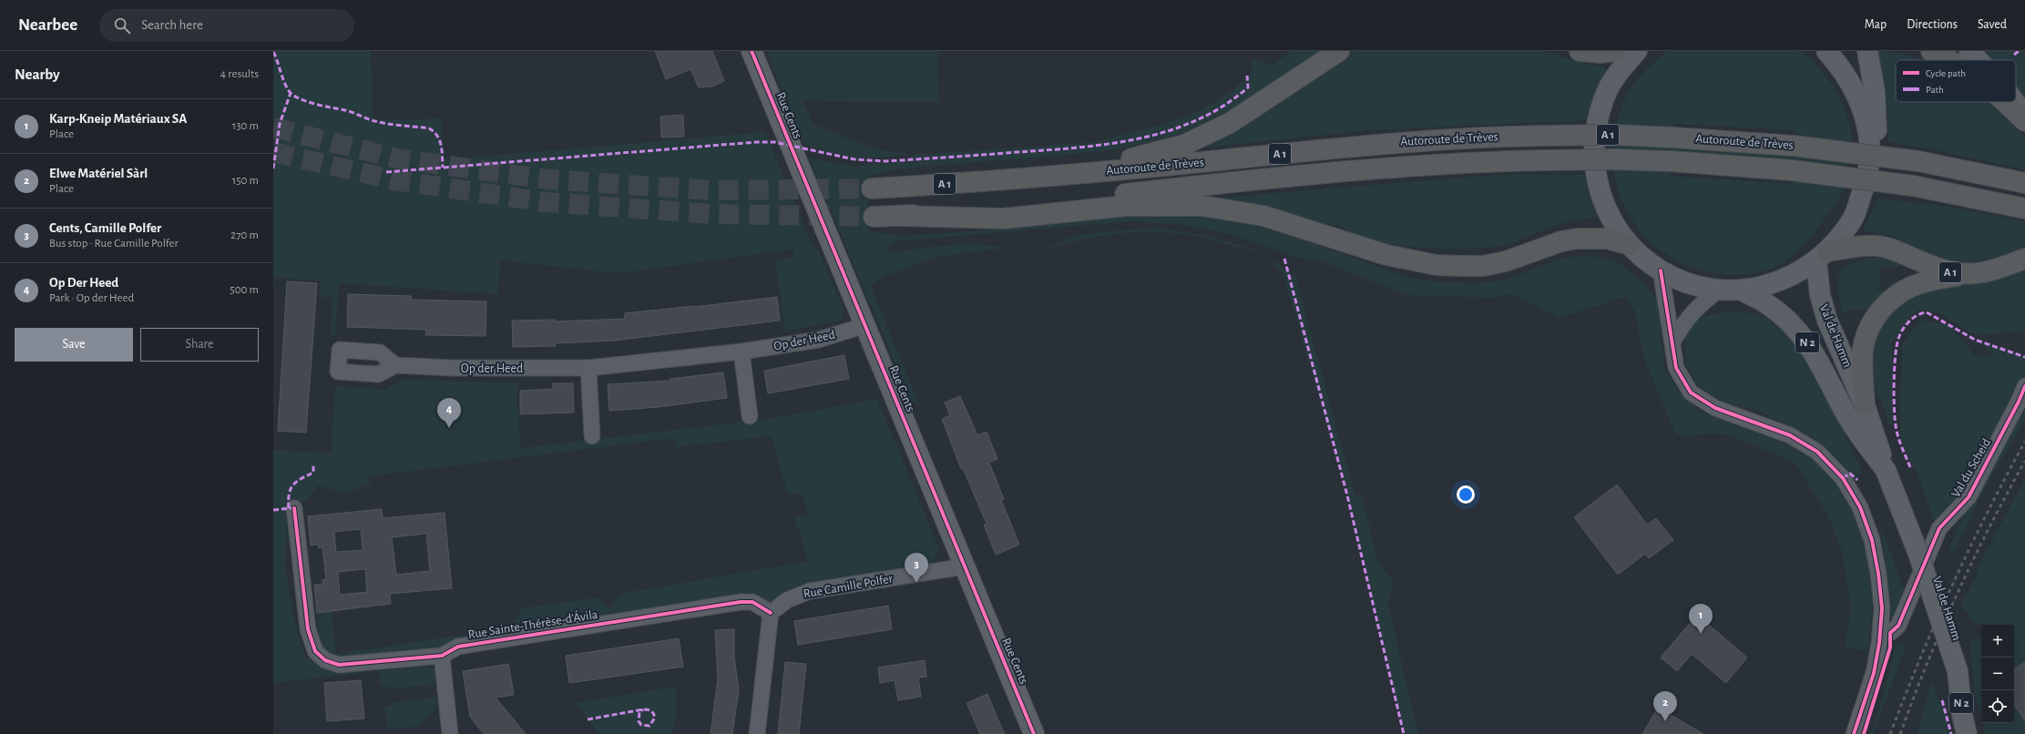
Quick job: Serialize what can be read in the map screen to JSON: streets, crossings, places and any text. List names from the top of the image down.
{
  "streets": {
    "highway": ["A 1", "Autoroute de Trèves"],
    "main road": ["Rue Cents", "Val de Hamm", "N 2"],
    "street": [
      "Op der Heed",
      "Val du Scheid",
      "Rue Camille Polfer",
      "Rue Sainte-Thérèse-d'Ávila"
    ]
  },
  "crossings": [
    ["Rue Cents", "Op der Heed"],
    ["Rue Cents", "Rue Camille Polfer"],
    ["A 1", "Autoroute de Trèves"],
    ["A 1", "Val de Hamm"],
    ["Rue Camille Polfer", "Rue Sainte-Thérèse-d'Ávila"]
  ],
  "legend": ["Cycle path", "Path"],
  "page": {
    "header": "Nearbee",
    "search": "Search here",
    "nav": ["Map", "Directions", "Saved"],
    "heading": ["Nearby", "4 results"],
    "list": [
      {
        "mark": "1",
        "name": "Karp-Kneip Matériaux SA",
        "note": "Place",
        "value": "130 m"
      },
      {
        "mark": "2",
        "name": "Elwe Matériel Sàrl",
        "note": "Place",
        "value": "150 m"
      },
      {
        "mark": "3",
        "name": "Cents, Camille Polfer",
        "note": "Bus stop · Rue Camille Polfer",
        "value": "270 m"
      },
      {
        "mark": "4",
        "name": "Op Der Heed",
        "note": "Park · Op der Heed",
        "value": "500 m"
      }
    ],
    "buttons": ["Save", "Share"],
    "pins": [
      "4",
      "3",
      "1",
      "2"
    ],
    "map_buttons": ["+", "−"]
  }
}
